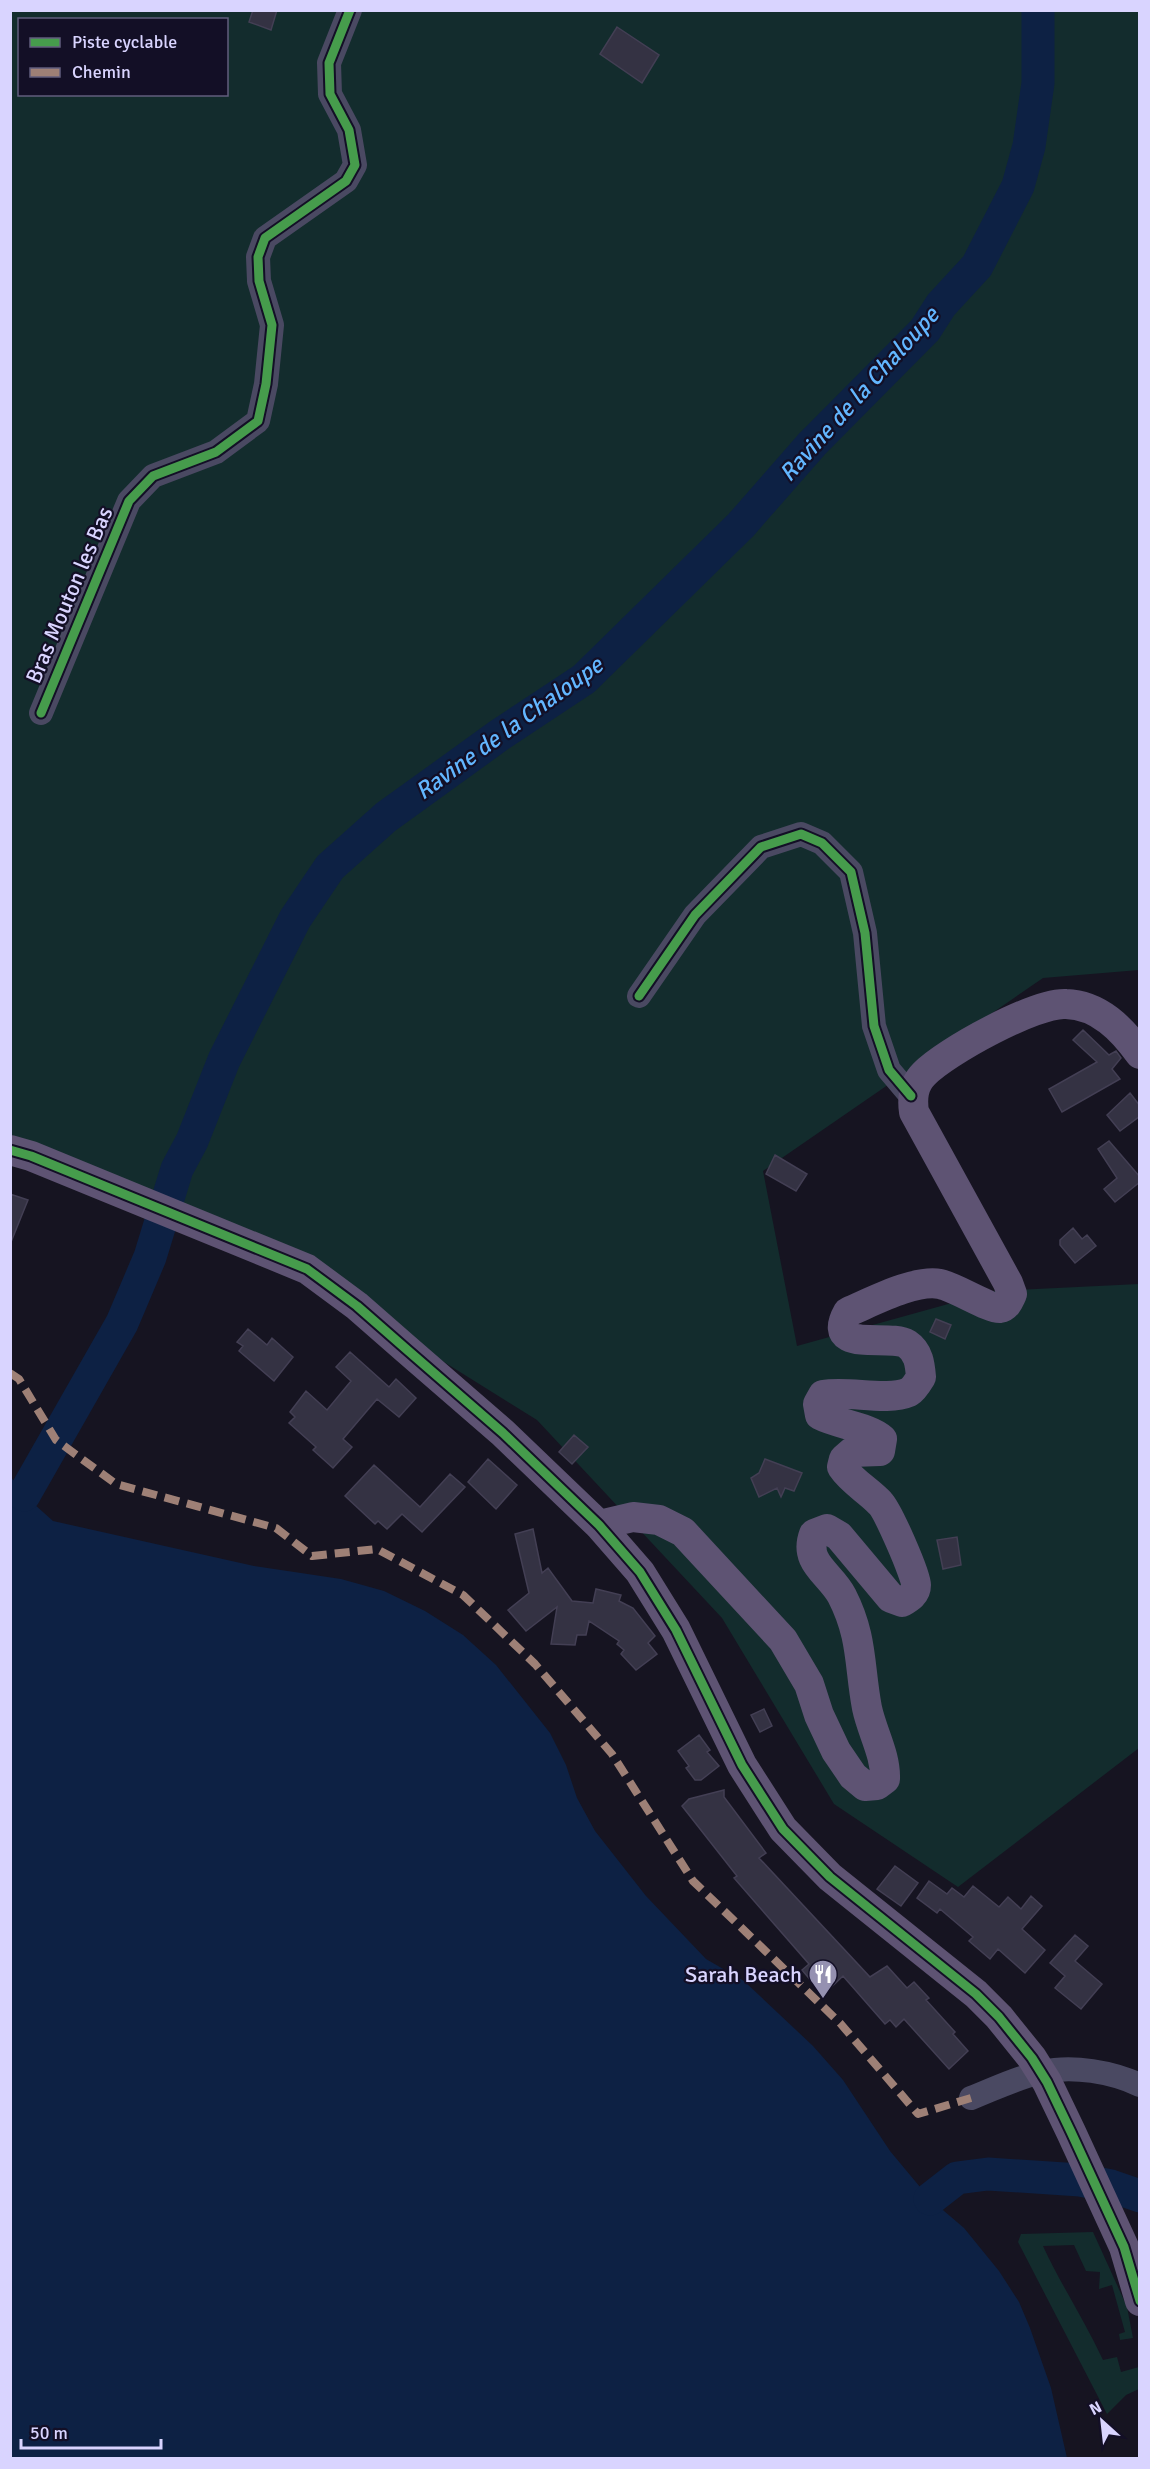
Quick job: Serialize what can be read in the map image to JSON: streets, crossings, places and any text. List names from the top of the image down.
{
  "streets": {
    "street": ["Bras Mouton les Bas"]
  },
  "water": ["Ravine de la Chaloupe"],
  "places": {
    "restaurant": ["Sarah Beach"]
  },
  "legend": ["Piste cyclable", "Chemin"],
  "scale_bar": "50 m",
  "north": "top left"
}
